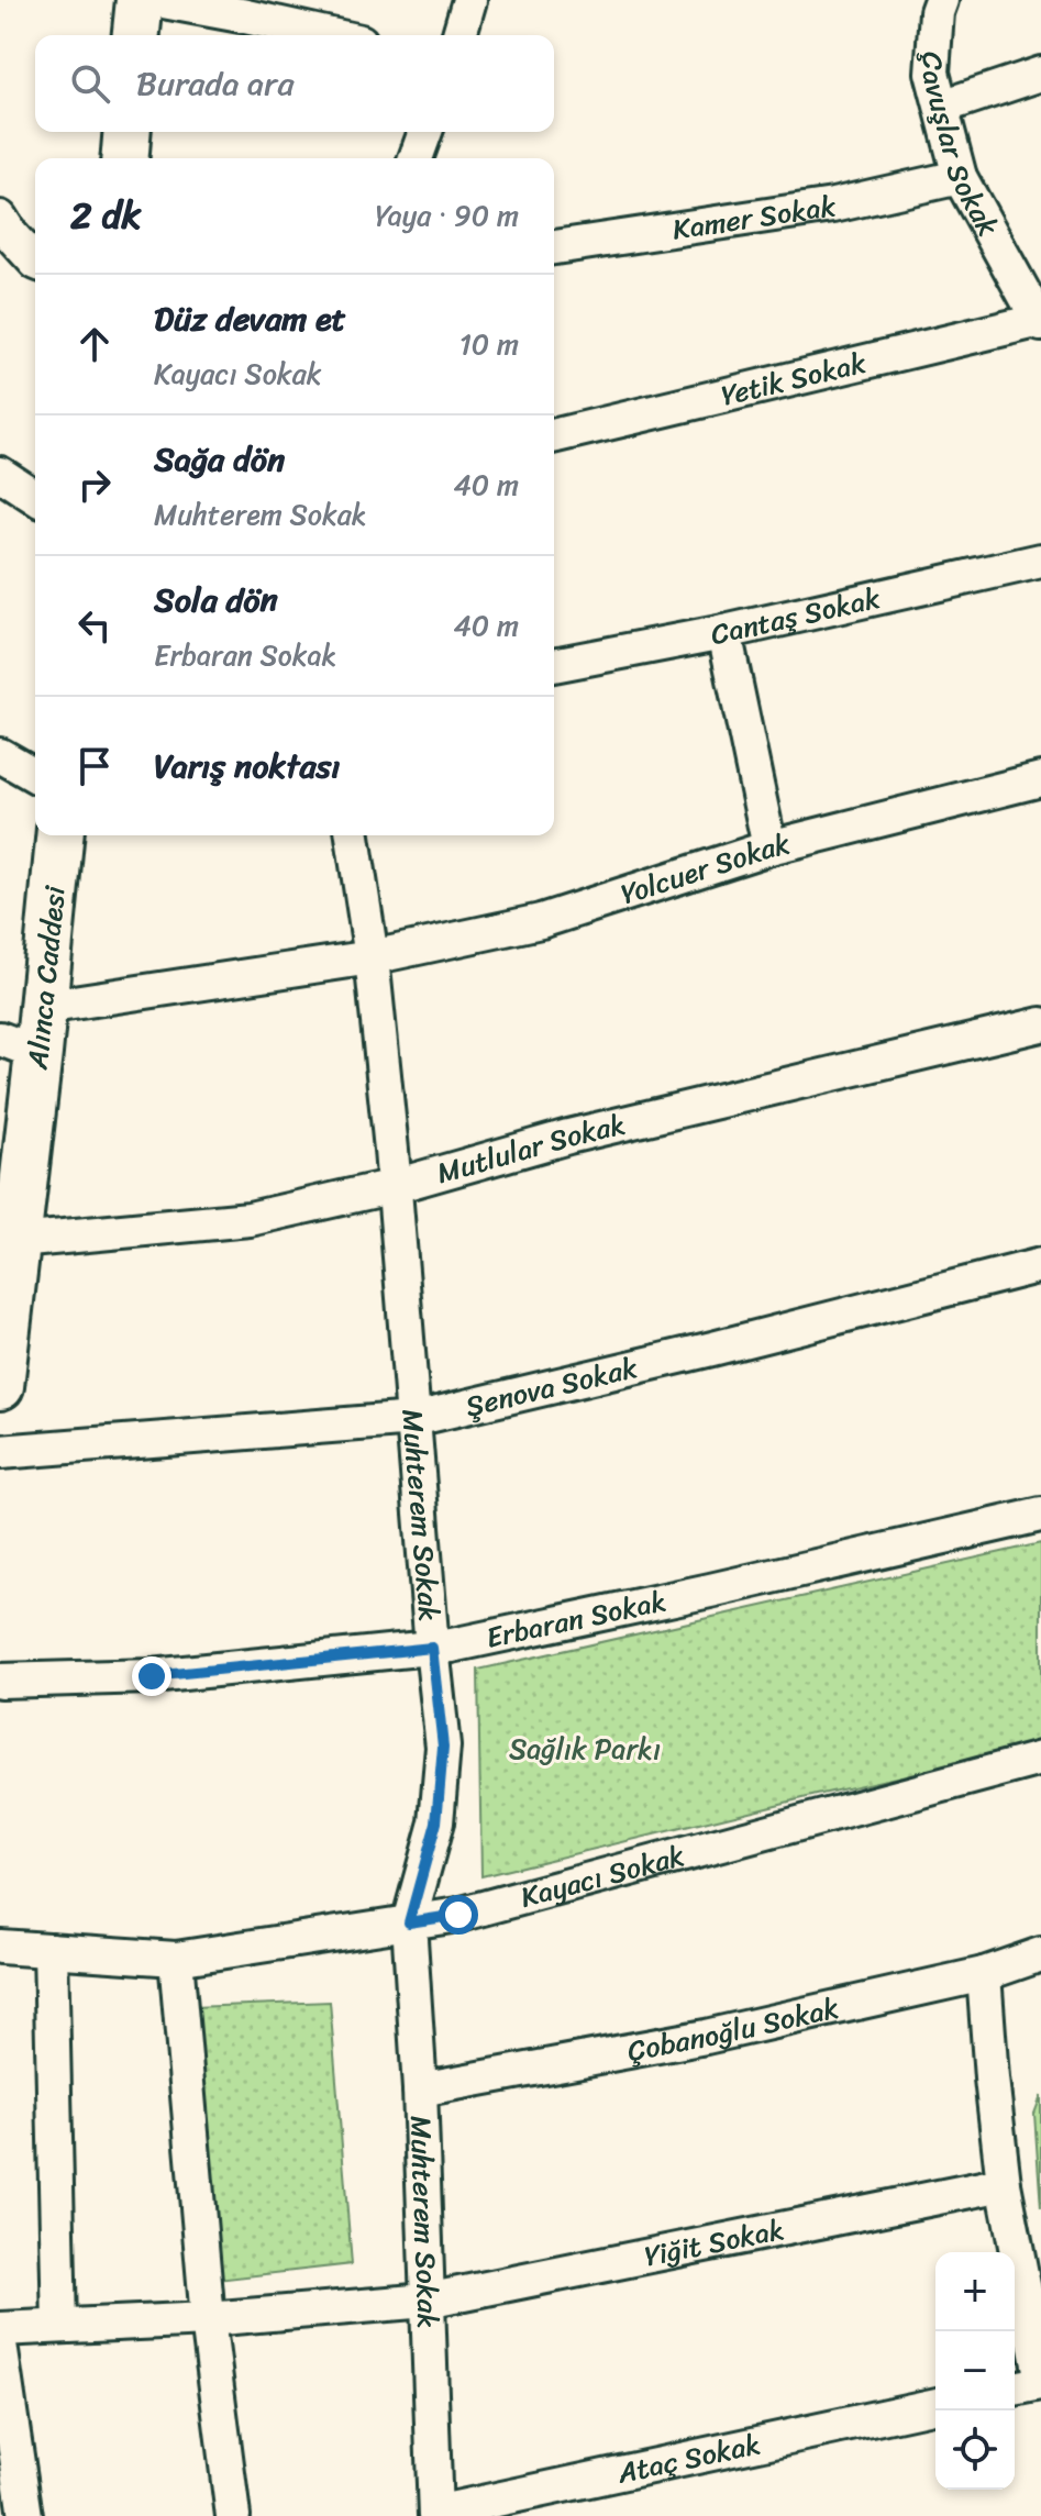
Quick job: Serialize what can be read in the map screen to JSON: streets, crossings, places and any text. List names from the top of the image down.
{
  "streets": {
    "main road": ["Alınca Caddesi"],
    "street": [
      "Çavuşlar Sokak",
      "Kamer Sokak",
      "Yetik Sokak",
      "Cantaş Sokak",
      "Yolcuer Sokak",
      "Mutlular Sokak",
      "Şenova Sokak",
      "Muhterem Sokak",
      "Erbaran Sokak",
      "Kayacı Sokak",
      "Çobanoğlu Sokak",
      "Yiğit Sokak",
      "Ataç Sokak"
    ]
  },
  "crossings": [
    ["Çavuşlar Sokak", "Kamer Sokak"],
    ["Çavuşlar Sokak", "Yetik Sokak"],
    ["Yolcuer Sokak", "Alınca Caddesi"],
    ["Yolcuer Sokak", "Muhterem Sokak"],
    ["Alınca Caddesi", "Mutlular Sokak"],
    ["Mutlular Sokak", "Muhterem Sokak"],
    ["Şenova Sokak", "Muhterem Sokak"],
    ["Muhterem Sokak", "Erbaran Sokak"],
    ["Muhterem Sokak", "Kayacı Sokak"],
    ["Muhterem Sokak", "Çobanoğlu Sokak"],
    ["Muhterem Sokak", "Yiğit Sokak"],
    ["Muhterem Sokak", "Ataç Sokak"]
  ],
  "parks": ["Sağlık Parkı"],
  "page": {
    "search": "Burada ara",
    "heading": ["2 dk", "Yaya · 90 m"],
    "list": [
      ["Düz devam et", "Kayacı Sokak", "10 m"],
      ["Sağa dön", "Muhterem Sokak", "40 m"],
      ["Sola dön", "Erbaran Sokak", "40 m"],
      "Varış noktası"
    ],
    "map_buttons": ["+", "−"]
  }
}
